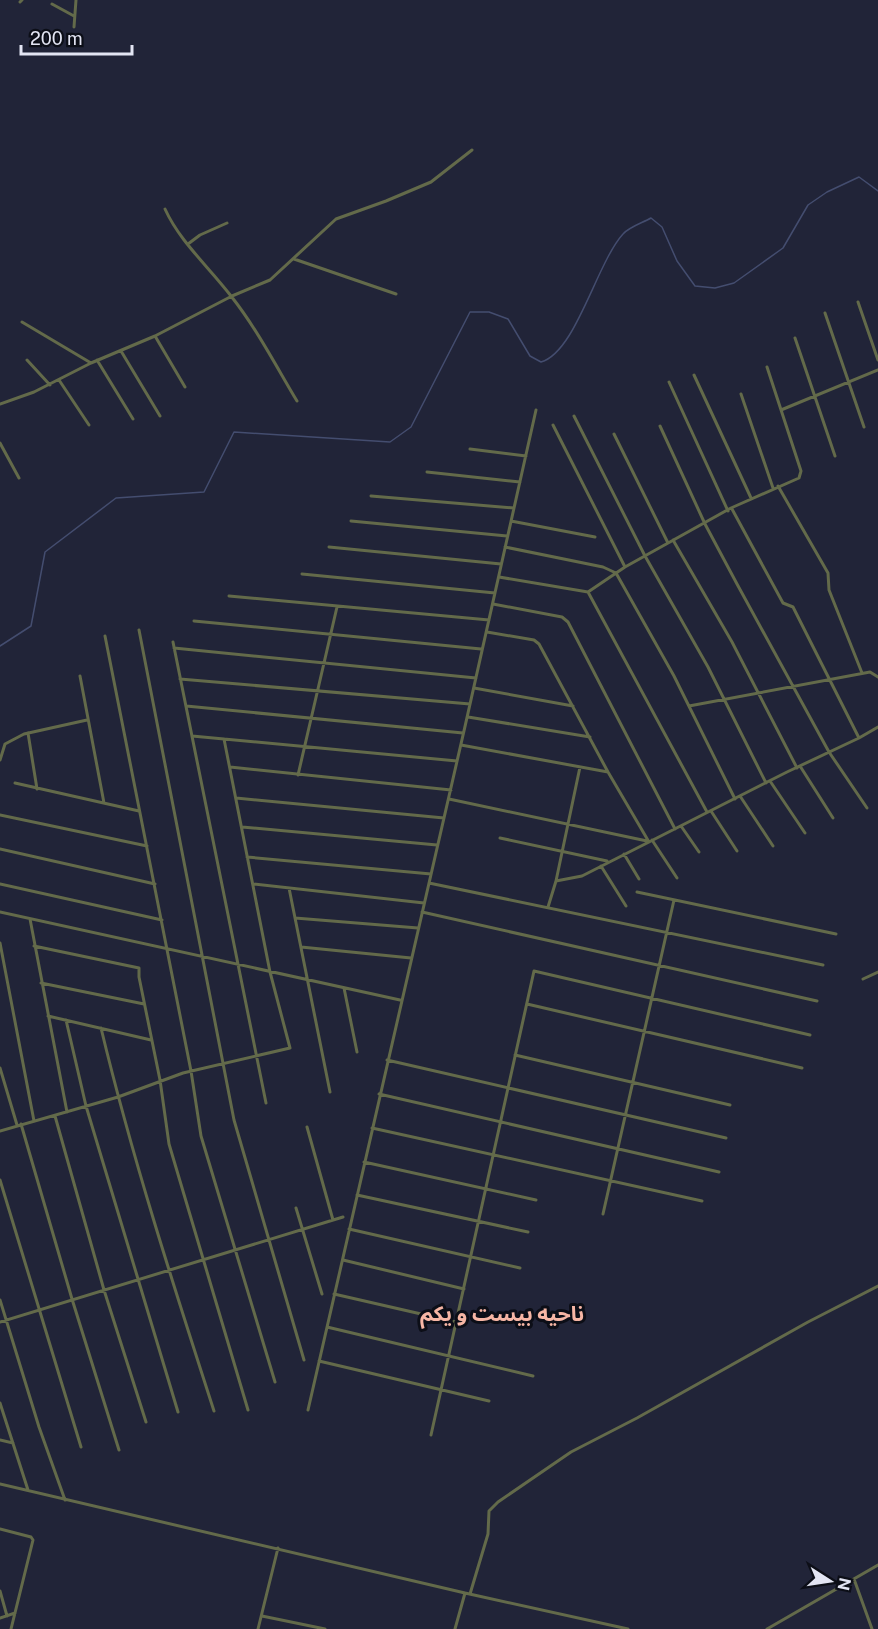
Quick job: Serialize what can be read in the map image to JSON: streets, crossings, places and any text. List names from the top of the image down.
{
  "districts": ["ناحیه بیست و یکم"],
  "scale_bar": "200 m",
  "north": "right"
}
